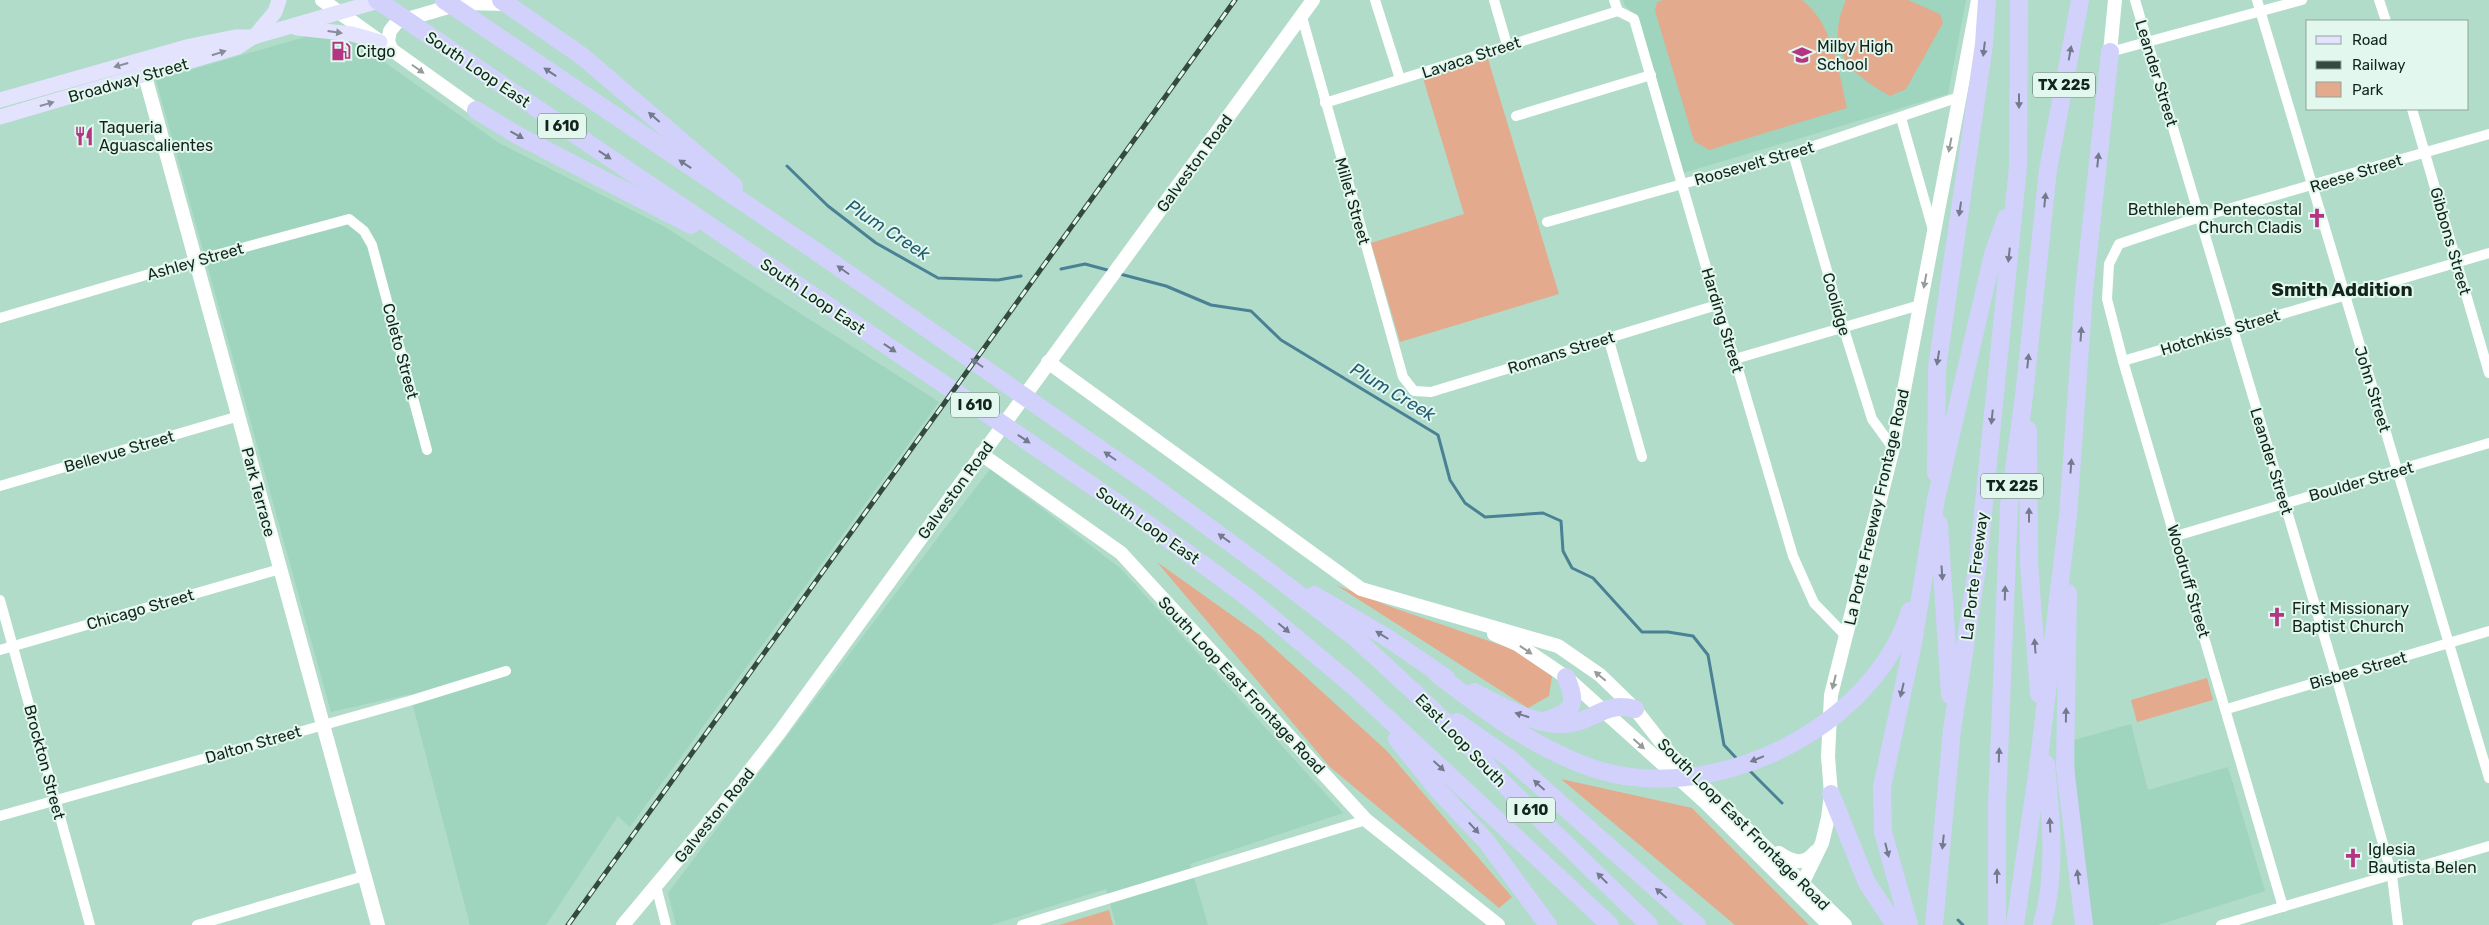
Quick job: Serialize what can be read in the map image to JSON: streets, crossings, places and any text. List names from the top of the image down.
{
  "streets": {
    "highway": [
      "South Loop East",
      "TX 225",
      "I 610",
      "La Porte Freeway",
      "East Loop South"
    ],
    "main road": [
      "Broadway Street",
      "Galveston Road",
      "Park Terrace",
      "La Porte Freeway Frontage Road",
      "South Loop East Frontage Road"
    ],
    "street": [
      "Lavaca Street",
      "Leander Street",
      "Roosevelt Street",
      "Reese Street",
      "Millet Street",
      "Gibbons Street",
      "Ashley Street",
      "Coolidge",
      "Harding Street",
      "Hotchkiss Street",
      "Coleto Street",
      "Romans Street",
      "John Street",
      "Bellevue Street",
      "Boulder Street",
      "Woodruff Street",
      "Chicago Street",
      "Bisbee Street",
      "Dalton Street",
      "Brockton Street"
    ]
  },
  "crossings": [
    ["Lavaca Street", "Millet Street"],
    ["Lavaca Street", "Harding Street"],
    ["South Loop East", "I 610"],
    ["South Loop East", "East Loop South"],
    ["Leander Street", "Reese Street"],
    ["Leander Street", "Hotchkiss Street"],
    ["Leander Street", "Boulder Street"],
    ["Leander Street", "Bisbee Street"],
    ["Broadway Street", "Park Terrace"],
    ["Galveston Road", "Millet Street"],
    ["Galveston Road", "South Loop East Frontage Road"],
    ["Roosevelt Street", "Coolidge"],
    ["Roosevelt Street", "Harding Street"],
    ["Roosevelt Street", "La Porte Freeway Frontage Road"],
    ["Reese Street", "Gibbons Street"],
    ["Reese Street", "John Street"],
    ["Reese Street", "Woodruff Street"],
    ["Millet Street", "Romans Street"],
    ["Gibbons Street", "Hotchkiss Street"],
    ["Ashley Street", "Coleto Street"],
    ["Ashley Street", "Park Terrace"],
    ["Coolidge", "La Porte Freeway Frontage Road"],
    ["Harding Street", "Romans Street"],
    ["Harding Street", "La Porte Freeway Frontage Road"],
    ["Hotchkiss Street", "John Street"],
    ["Hotchkiss Street", "Woodruff Street"],
    ["John Street", "Boulder Street"],
    ["John Street", "Bisbee Street"],
    ["Bellevue Street", "Park Terrace"],
    ["Boulder Street", "Woodruff Street"],
    ["Park Terrace", "Chicago Street"],
    ["Park Terrace", "Dalton Street"],
    ["La Porte Freeway Frontage Road", "South Loop East Frontage Road"],
    ["Woodruff Street", "Bisbee Street"],
    ["Chicago Street", "Brockton Street"],
    ["Dalton Street", "Brockton Street"]
  ],
  "one_way": ["La Porte Freeway Frontage Road"],
  "districts": ["Smith Addition"],
  "water": ["Plum Creek"],
  "places": {
    "fuel station": ["Citgo"],
    "school or university": ["Milby High School"],
    "restaurant": ["Taqueria Aguascalientes"],
    "church": ["Bethlehem Pentecostal Church Cladis", "First Missionary Baptist Church", "Iglesia Bautista Belen"]
  },
  "legend": ["Road", "Railway", "Park"]
}
